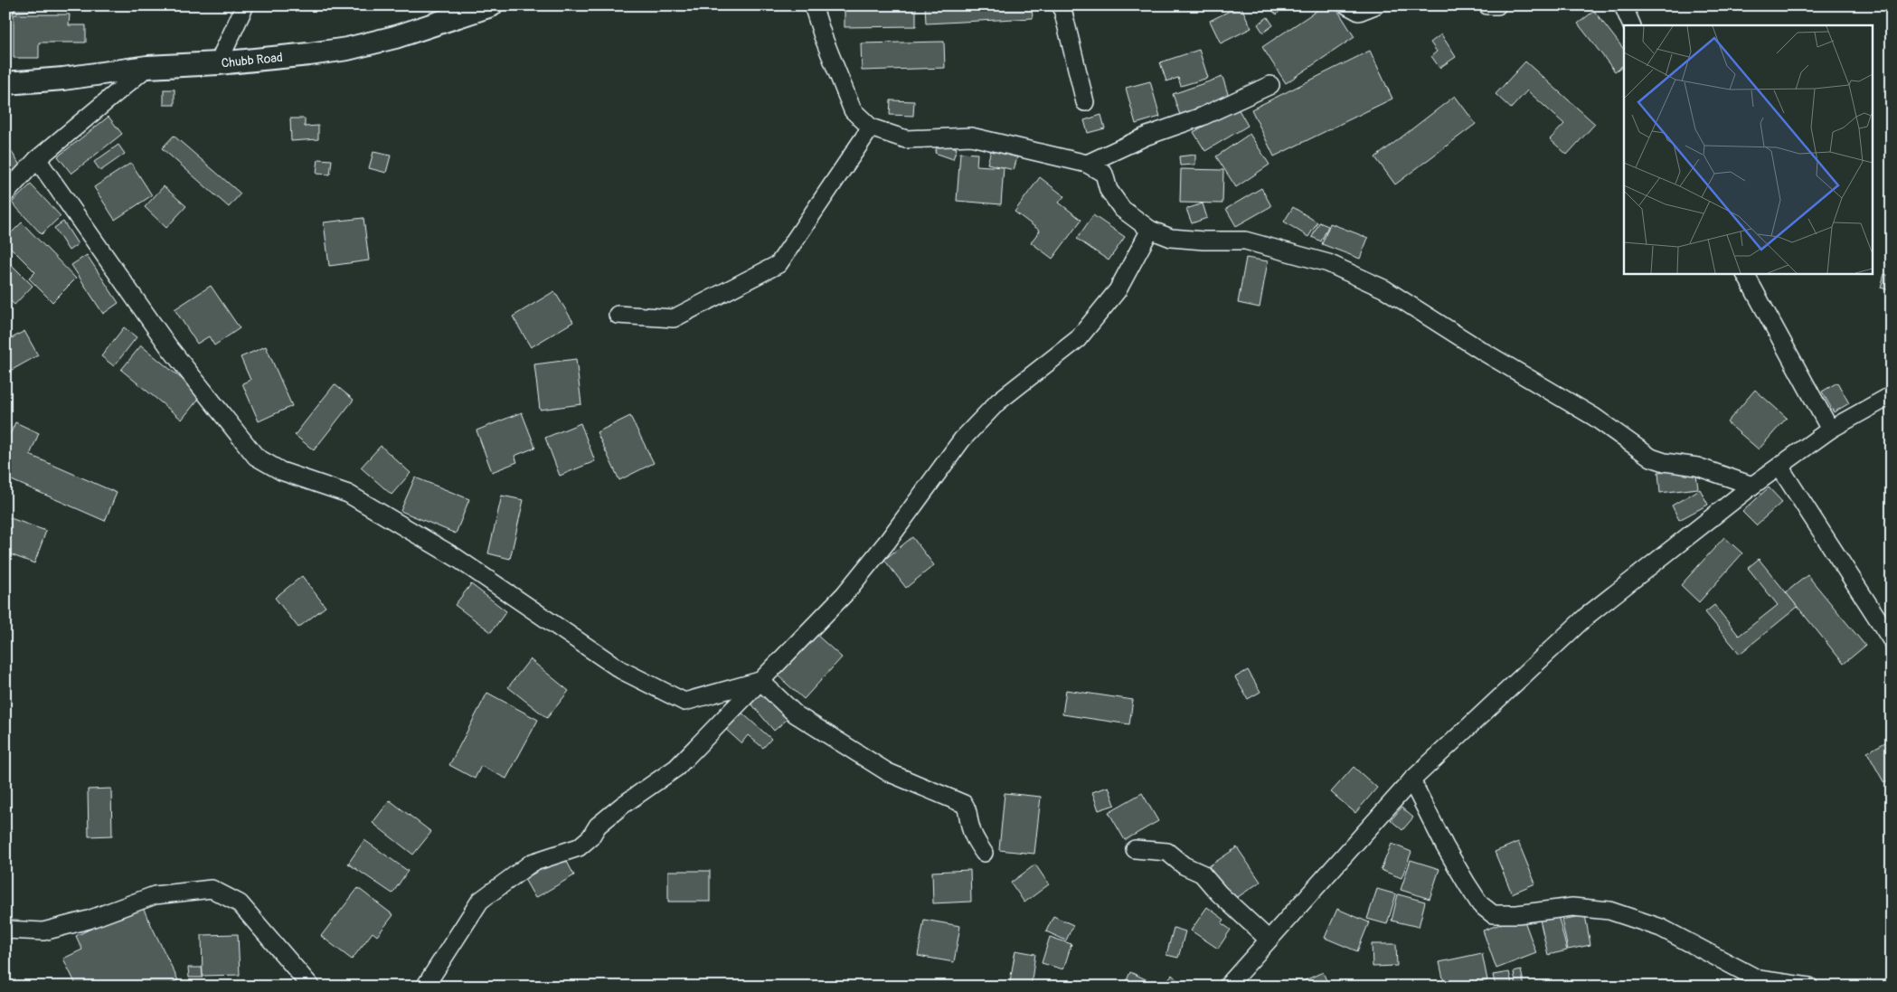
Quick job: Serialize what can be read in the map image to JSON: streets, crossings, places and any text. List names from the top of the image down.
{
  "streets": {
    "street": ["Chubb Road"]
  }
}
